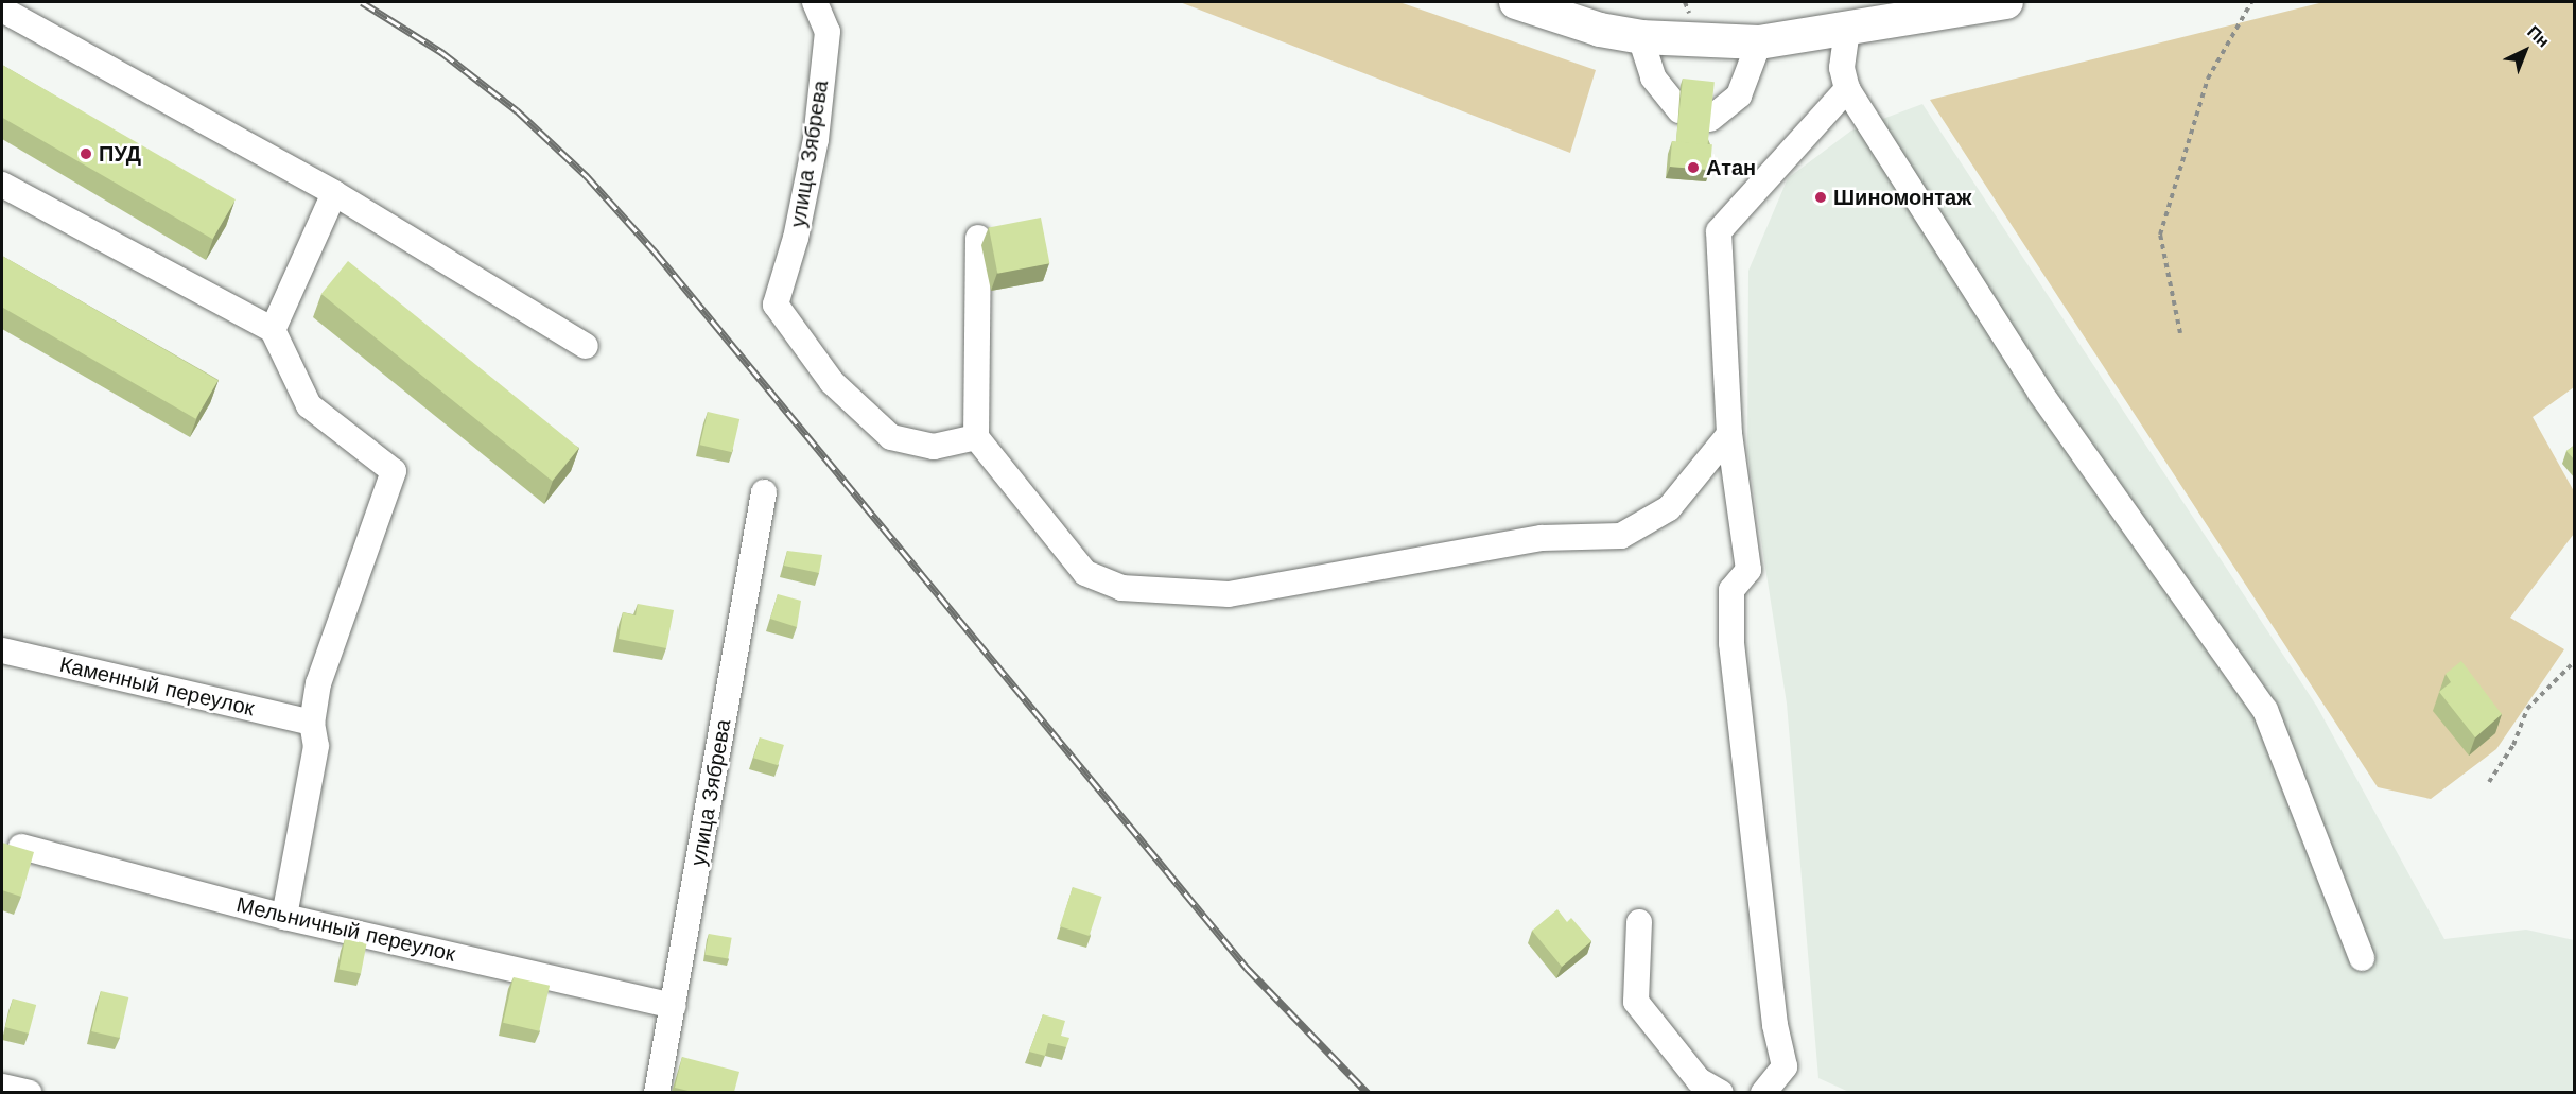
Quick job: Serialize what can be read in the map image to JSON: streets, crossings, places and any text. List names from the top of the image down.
{
  "streets": {
    "street": ["улица Зябрева", "Каменный переулок", "Мельничный переулок"]
  },
  "crossings": [
    ["улица Зябрева", "Мельничный переулок"]
  ],
  "places": ["ПУД", "Атан", "Шиномонтаж"],
  "north": "top right"
}
